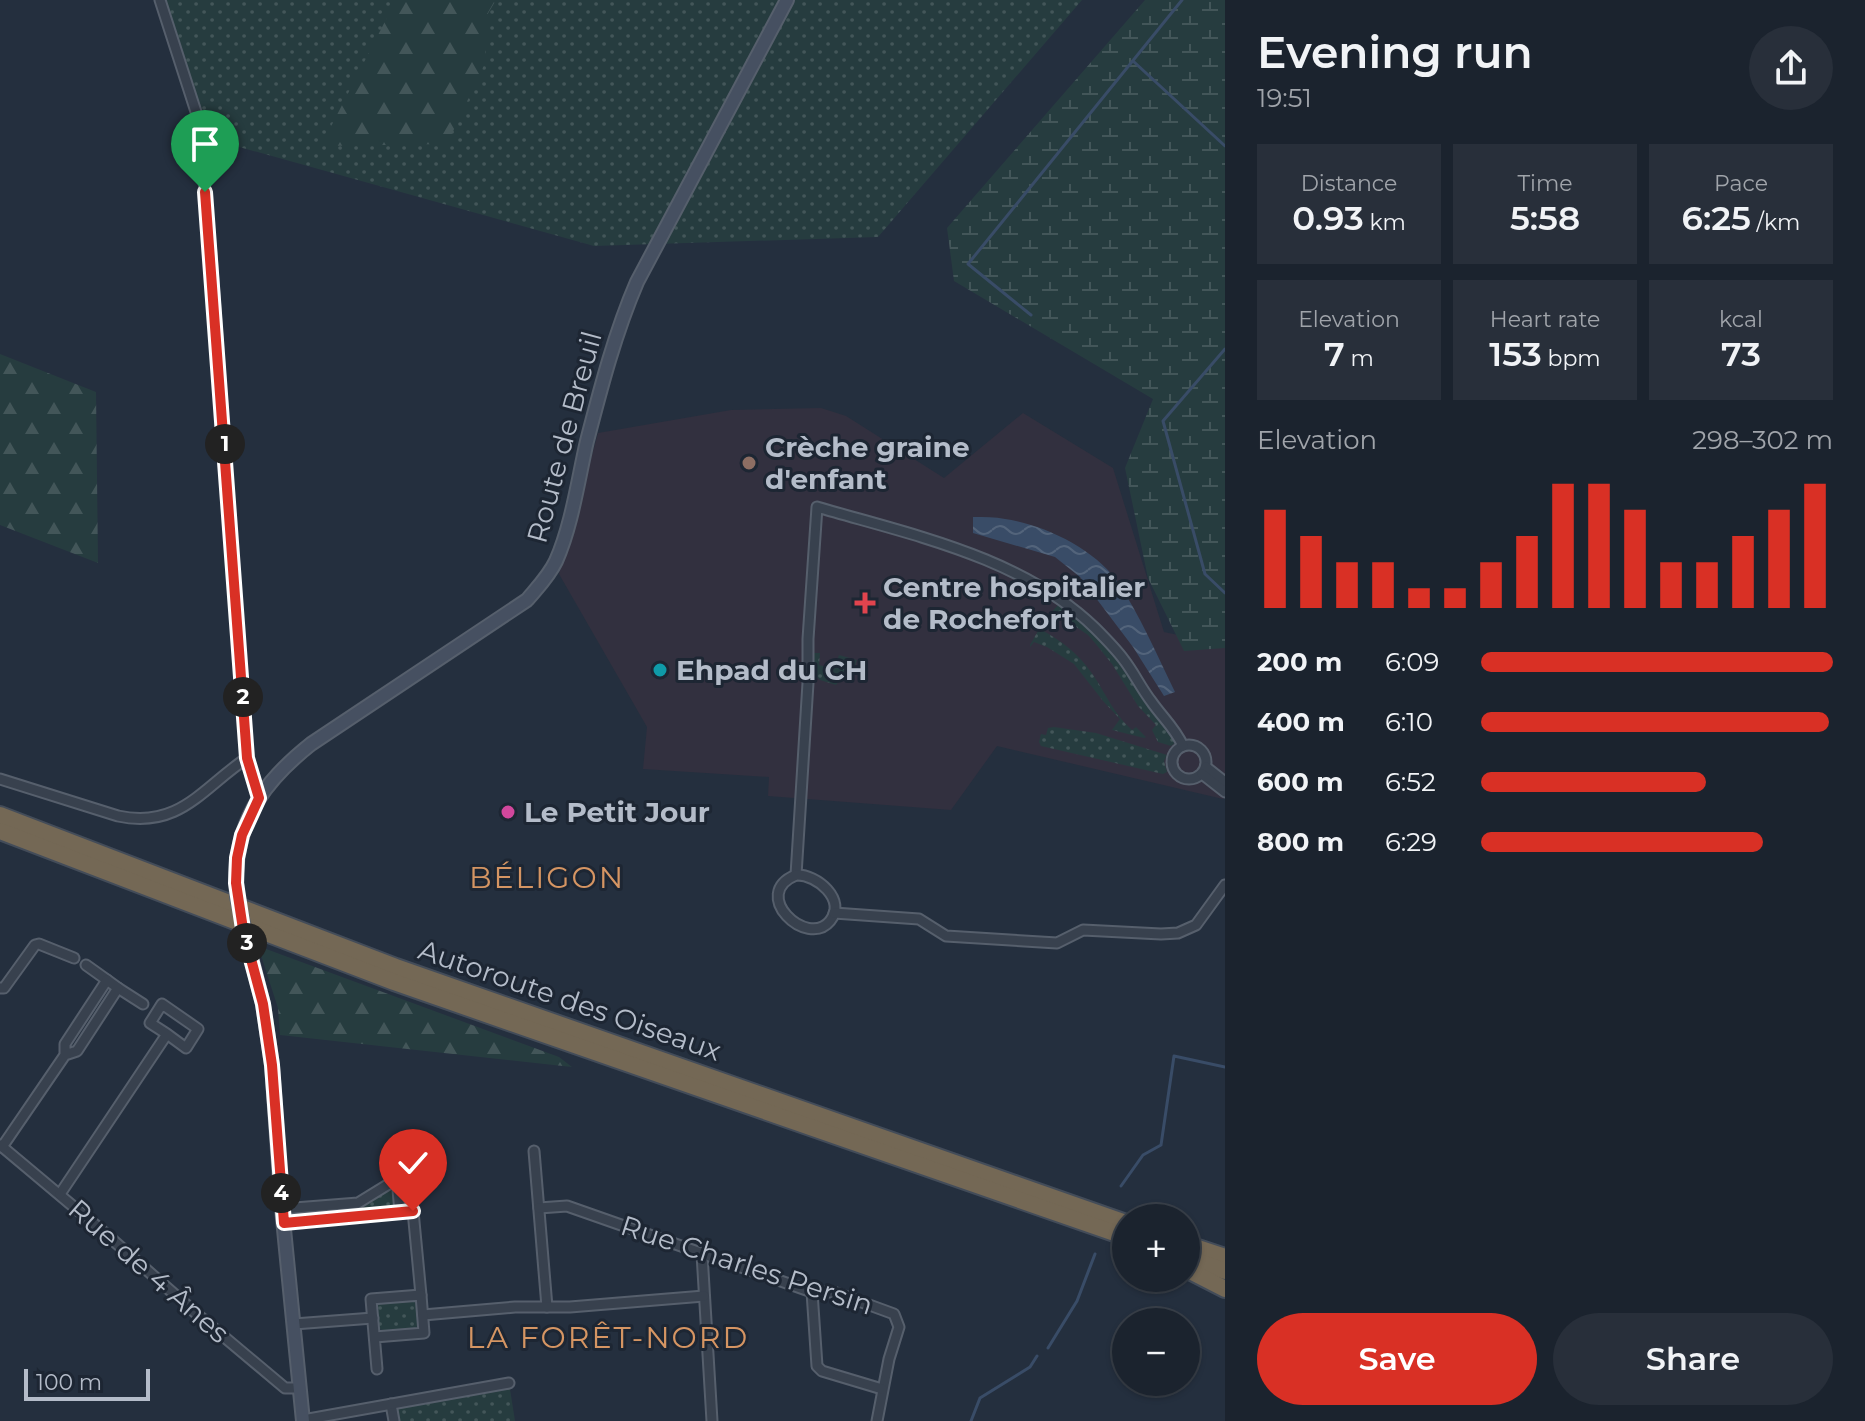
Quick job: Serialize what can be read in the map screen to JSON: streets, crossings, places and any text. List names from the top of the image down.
{
  "streets": {
    "highway": ["Autoroute des Oiseaux"],
    "street": ["Route de Breuil", "Rue Charles Persin", "Rue de 4 Ânes"]
  },
  "crossings": [
    ["Route de Breuil", "Rue de 4 Ânes"]
  ],
  "districts": ["BÉLIGON", "LA FORÊT-NORD"],
  "places": {
    "other": ["Crèche graine d'enfant", "Ehpad du CH", "Le Petit Jour"],
    "health": ["Centre hospitalier de Rochefort"]
  },
  "scale_bar": "100 m",
  "page": {
    "heading": ["Evening run", "19:51"],
    "stats": [
      ["Distance", "0.93 km"],
      ["Time", "5:58"],
      ["Pace", "6:25 /km"],
      ["Elevation", "7 m"],
      ["Heart rate", "153 bpm"],
      ["kcal", "73"]
    ],
    "chart": ["Elevation", "298–302 m"],
    "pins": [
      "1",
      "2",
      "3",
      "4"
    ],
    "list": [
      {
        "name": "200 m",
        "note": "6:09"
      },
      {
        "name": "400 m",
        "note": "6:10"
      },
      {
        "name": "600 m",
        "note": "6:52"
      },
      {
        "name": "800 m",
        "note": "6:29"
      }
    ],
    "map_buttons": ["+", "−"],
    "buttons": ["Save", "Share"],
    "scale": "100 m"
  }
}
